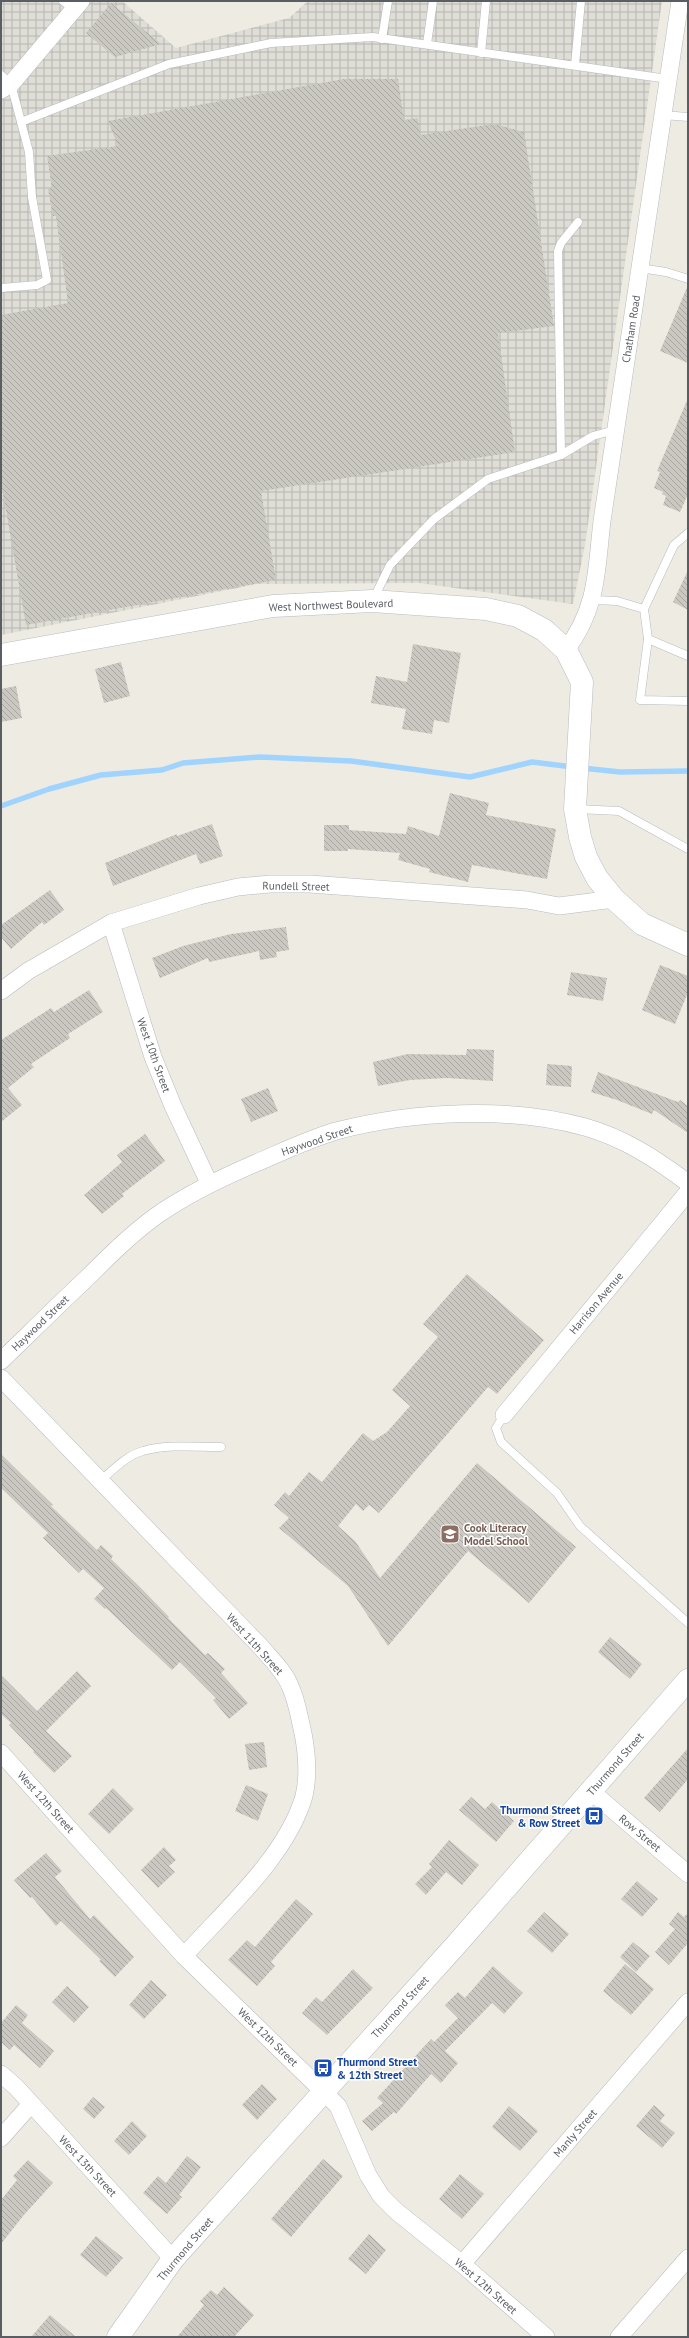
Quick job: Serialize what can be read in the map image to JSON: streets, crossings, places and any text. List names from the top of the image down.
{
  "streets": {
    "main road": ["West Northwest Boulevard", "Thurmond Street"],
    "street": [
      "Chatham Road",
      "Rundell Street",
      "West 10th Street",
      "Haywood Street",
      "Harrison Avenue",
      "West 11th Street",
      "West 12th Street",
      "Row Street",
      "Manly Street",
      "West 13th Street"
    ]
  },
  "crossings": [
    ["Chatham Road", "West Northwest Boulevard"],
    ["West Northwest Boulevard", "Rundell Street"],
    ["Rundell Street", "West 10th Street"],
    ["West 10th Street", "Haywood Street"],
    ["West 11th Street", "West 12th Street"],
    ["Thurmond Street", "West 12th Street"],
    ["Thurmond Street", "Row Street"],
    ["Thurmond Street", "West 13th Street"],
    ["West 12th Street", "Manly Street"]
  ],
  "places": {
    "school or university": ["Cook Literacy Model School"],
    "bus stop": ["Thurmond Street & Row Street", "Thurmond Street & 12th Street"]
  }
}
